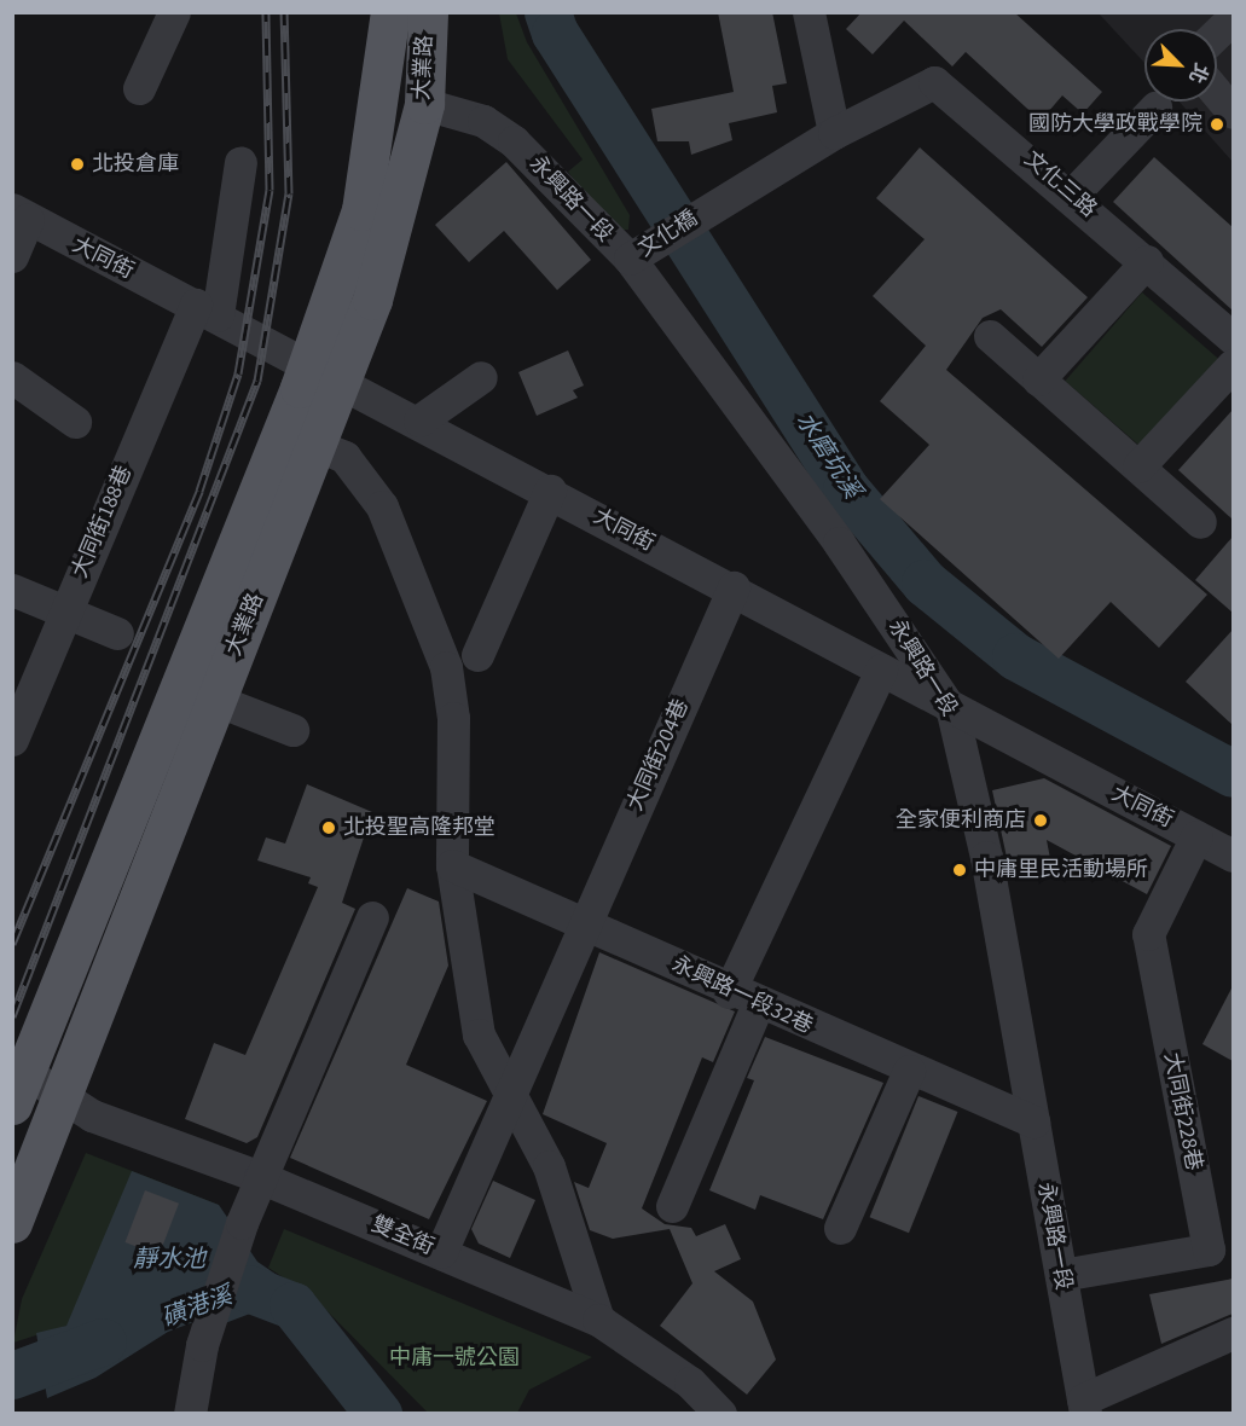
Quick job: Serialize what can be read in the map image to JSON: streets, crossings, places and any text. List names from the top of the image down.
{
  "streets": {
    "main road": ["大業路"],
    "street": [
      "文化三路",
      "永興路一段",
      "文化橋",
      "大同街",
      "大同街188巷",
      "大同街204巷",
      "永興路一段32巷",
      "大同街228巷",
      "雙全街"
    ]
  },
  "crossings": [
    ["大業路", "永興路一段"],
    ["大業路", "大同街"],
    ["大業路", "雙全街"],
    ["文化三路", "文化橋"],
    ["永興路一段", "文化橋"],
    ["永興路一段", "大同街"],
    ["永興路一段", "永興路一段32巷"],
    ["永興路一段", "大同街228巷"],
    ["大同街", "大同街188巷"],
    ["大同街", "大同街204巷"],
    ["大同街", "大同街228巷"],
    ["大同街204巷", "永興路一段32巷"],
    ["大同街204巷", "雙全街"]
  ],
  "water": ["水磨坑溪", "靜水池", "磺港溪"],
  "parks": ["中庸一號公園"],
  "places": [
    "國防大學政戰學院",
    "北投倉庫",
    "全家便利商店",
    "北投聖高隆邦堂",
    "中庸里民活動場所"
  ],
  "north": "bottom right"
}
